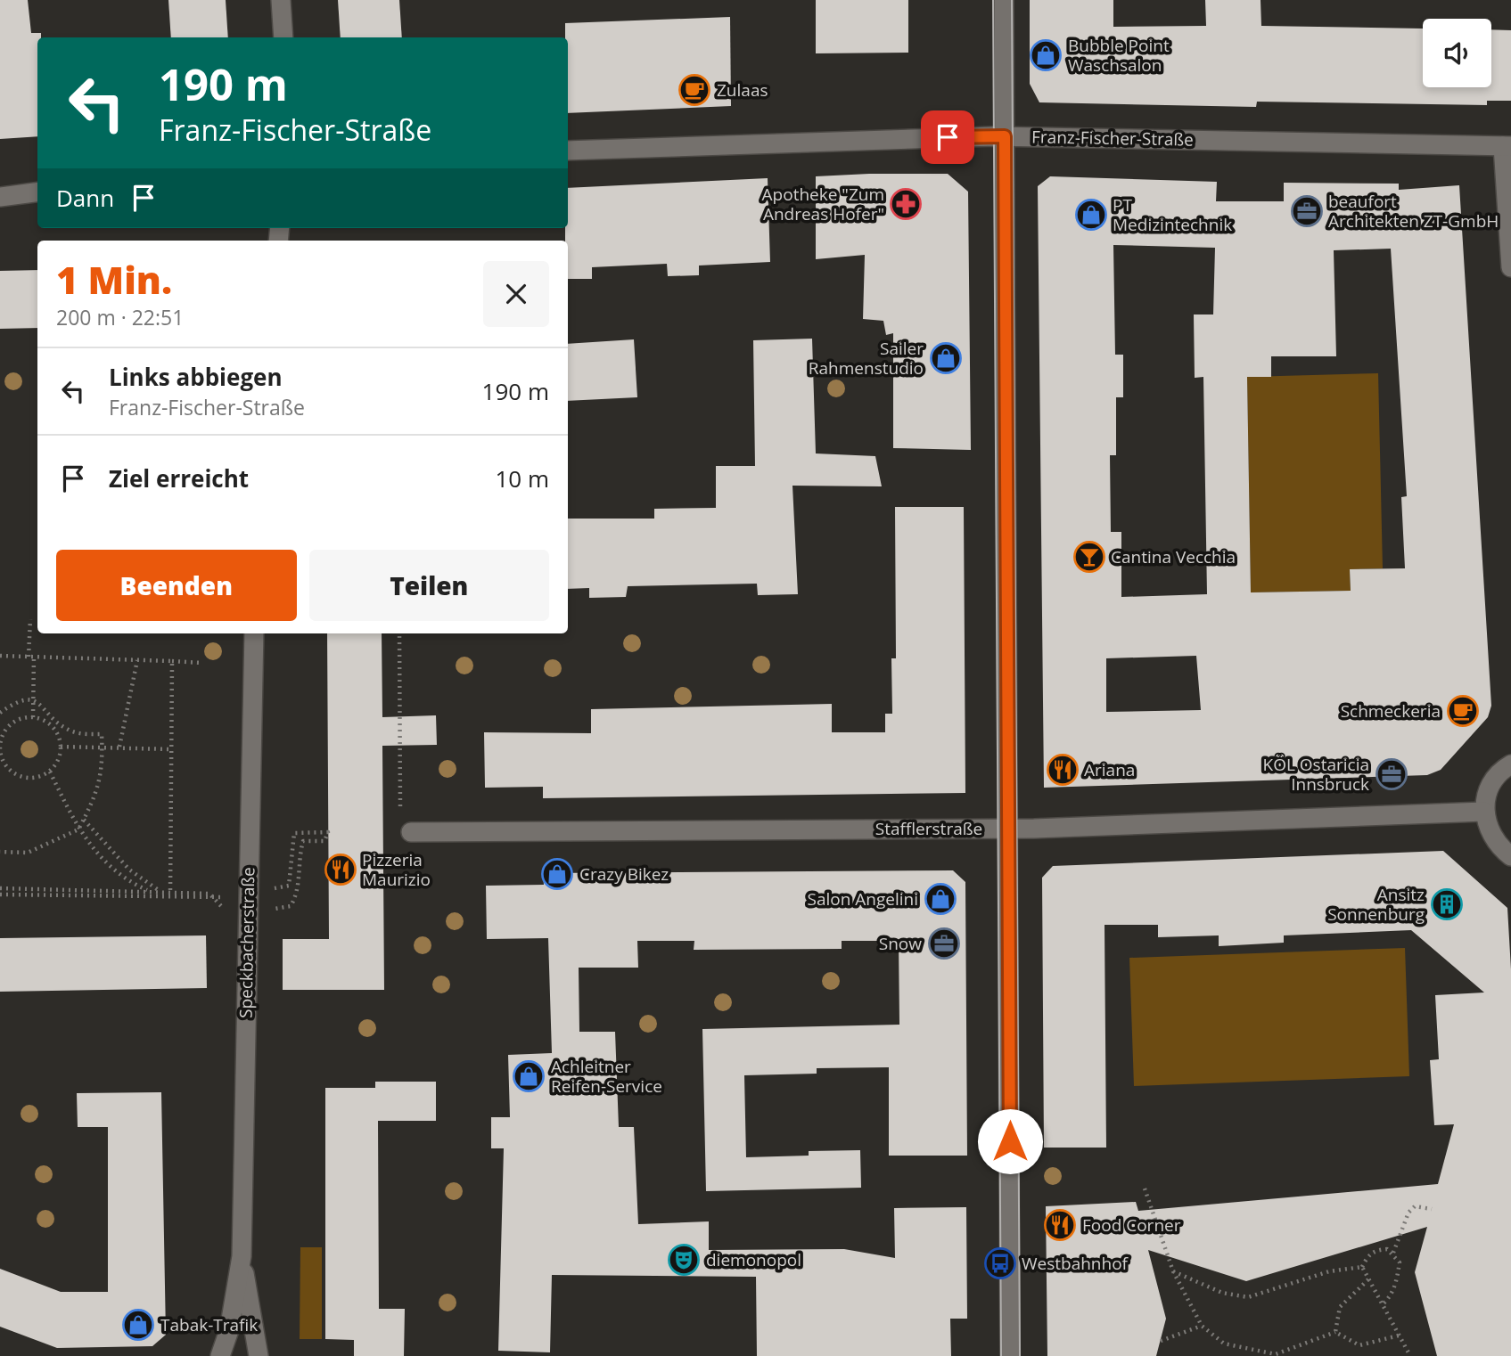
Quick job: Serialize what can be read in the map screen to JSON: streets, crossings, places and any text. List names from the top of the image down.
{
  "streets": {
    "street": ["Franz-Fischer-Straße", "Stafflerstraße", "Speckbacherstraße"]
  },
  "places": {
    "shop": [
      "Bubble Point Waschsalon",
      "PT Medizintechnik",
      "Sailer Rahmenstudio",
      "Crazy Bikez",
      "Salon Angelini",
      "Achleitner Reifen-Service",
      "Tabak-Trafik"
    ],
    "cafe": ["Zulaas", "Schmeckeria"],
    "pharmacy": ["Apotheke \"Zum Andreas Hofer\""],
    "office": ["beaufort Architekten ZT-GmbH", "KÖL Ostaricia Innsbruck", "Snow"],
    "bar": ["Cantina Vecchia"],
    "restaurant": ["Ariana", "Pizzeria Maurizio", "Food Corner"],
    "building": ["Ansitz Sonnenburg"],
    "theatre": ["diemonopol"],
    "bus stop": ["Westbahnhof"]
  },
  "page": {
    "turn": ["190 m", "Franz-Fischer-Straße"],
    "then": "Dann",
    "heading": ["1 Min.", "200 m · 22:51"],
    "list": [
      {
        "name": "Links abbiegen",
        "note": "Franz-Fischer-Straße",
        "value": "190 m"
      },
      {
        "name": "Ziel erreicht",
        "value": "10 m"
      }
    ],
    "buttons": ["Beenden", "Teilen"]
  }
}
